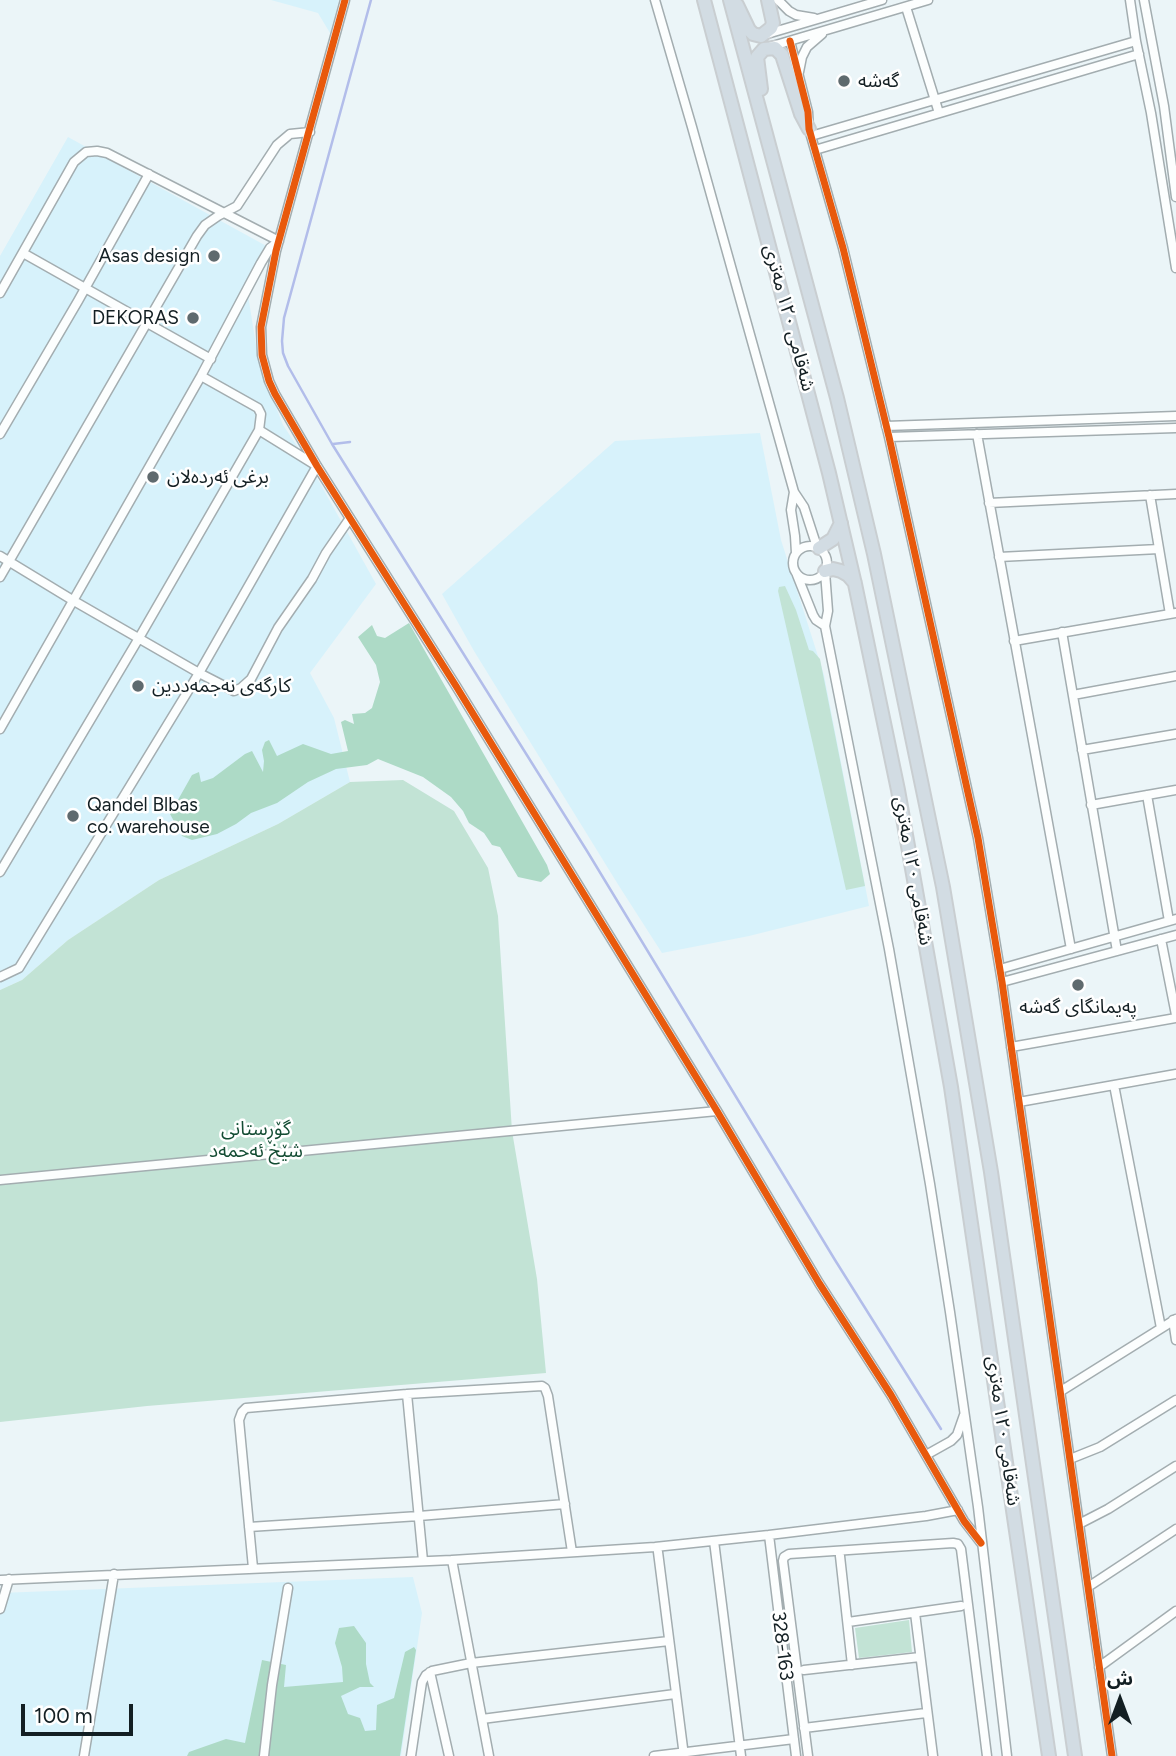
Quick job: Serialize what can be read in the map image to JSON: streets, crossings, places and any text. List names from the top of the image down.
{
  "streets": {
    "highway": ["شەقامی ١٢٠ مەتری"],
    "street": ["328-163"]
  },
  "parks": ["گۆڕستانی شێخ ئەحمەد"],
  "places": [
    "گەشە",
    "Asas design",
    "DEKORAS",
    "برغی ئەردەلان",
    "کارگەی نەجمەددین",
    "Qandel Blbas co. warehouse",
    "پەیمانگای گەشە"
  ],
  "scale_bar": "100 m",
  "north": "top"
}
